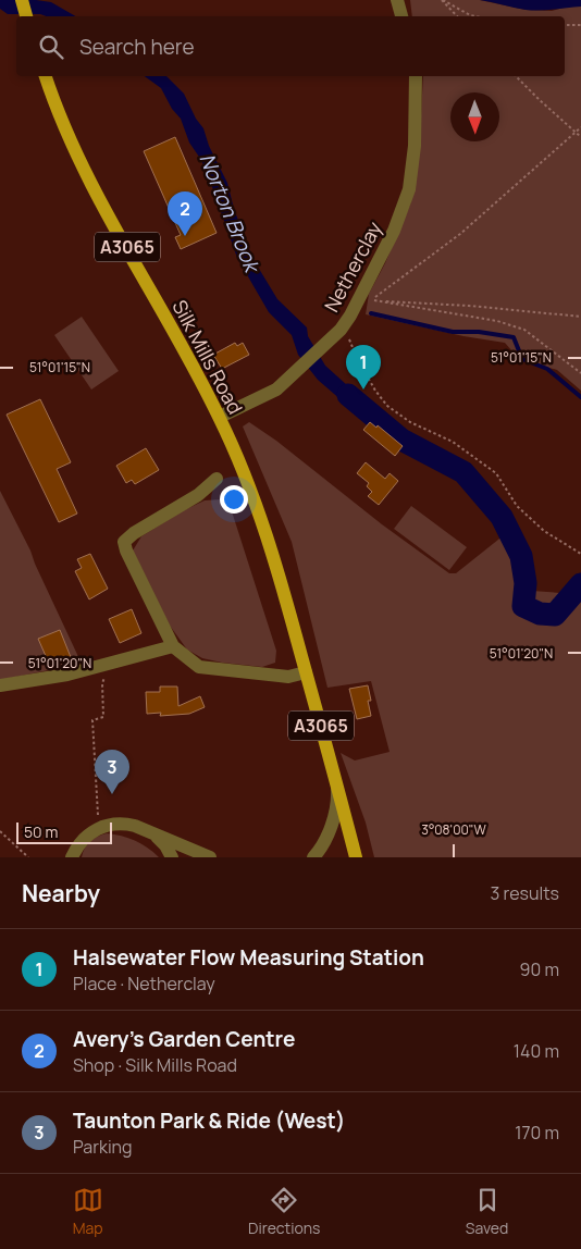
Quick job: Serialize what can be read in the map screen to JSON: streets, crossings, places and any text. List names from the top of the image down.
{
  "streets": {
    "main road": ["A3065", "Silk Mills Road"],
    "street": ["Netherclay"]
  },
  "crossings": [
    ["A3065", "Silk Mills Road"],
    ["Netherclay", "Silk Mills Road"]
  ],
  "water": ["Norton Brook"],
  "scale_bar": "50 m",
  "north": "bottom",
  "page": {
    "search": "Search here",
    "pins": ["2", "1", "3"],
    "scale": "50 m",
    "heading": ["Nearby", "3 results"],
    "list": [
      {
        "mark": "1",
        "name": "Halsewater Flow Measuring Station",
        "note": "Place · Netherclay",
        "value": "90 m"
      },
      {
        "mark": "2",
        "name": "Avery's Garden Centre",
        "note": "Shop · Silk Mills Road",
        "value": "140 m"
      },
      {
        "mark": "3",
        "name": "Taunton Park & Ride (West)",
        "note": "Parking",
        "value": "170 m"
      }
    ],
    "nav": ["Map", "Directions", "Saved"]
  },
  "coordinates": ["51°01'15\"N", "51°01'20\"N", "3°08'00\"W"]
}
